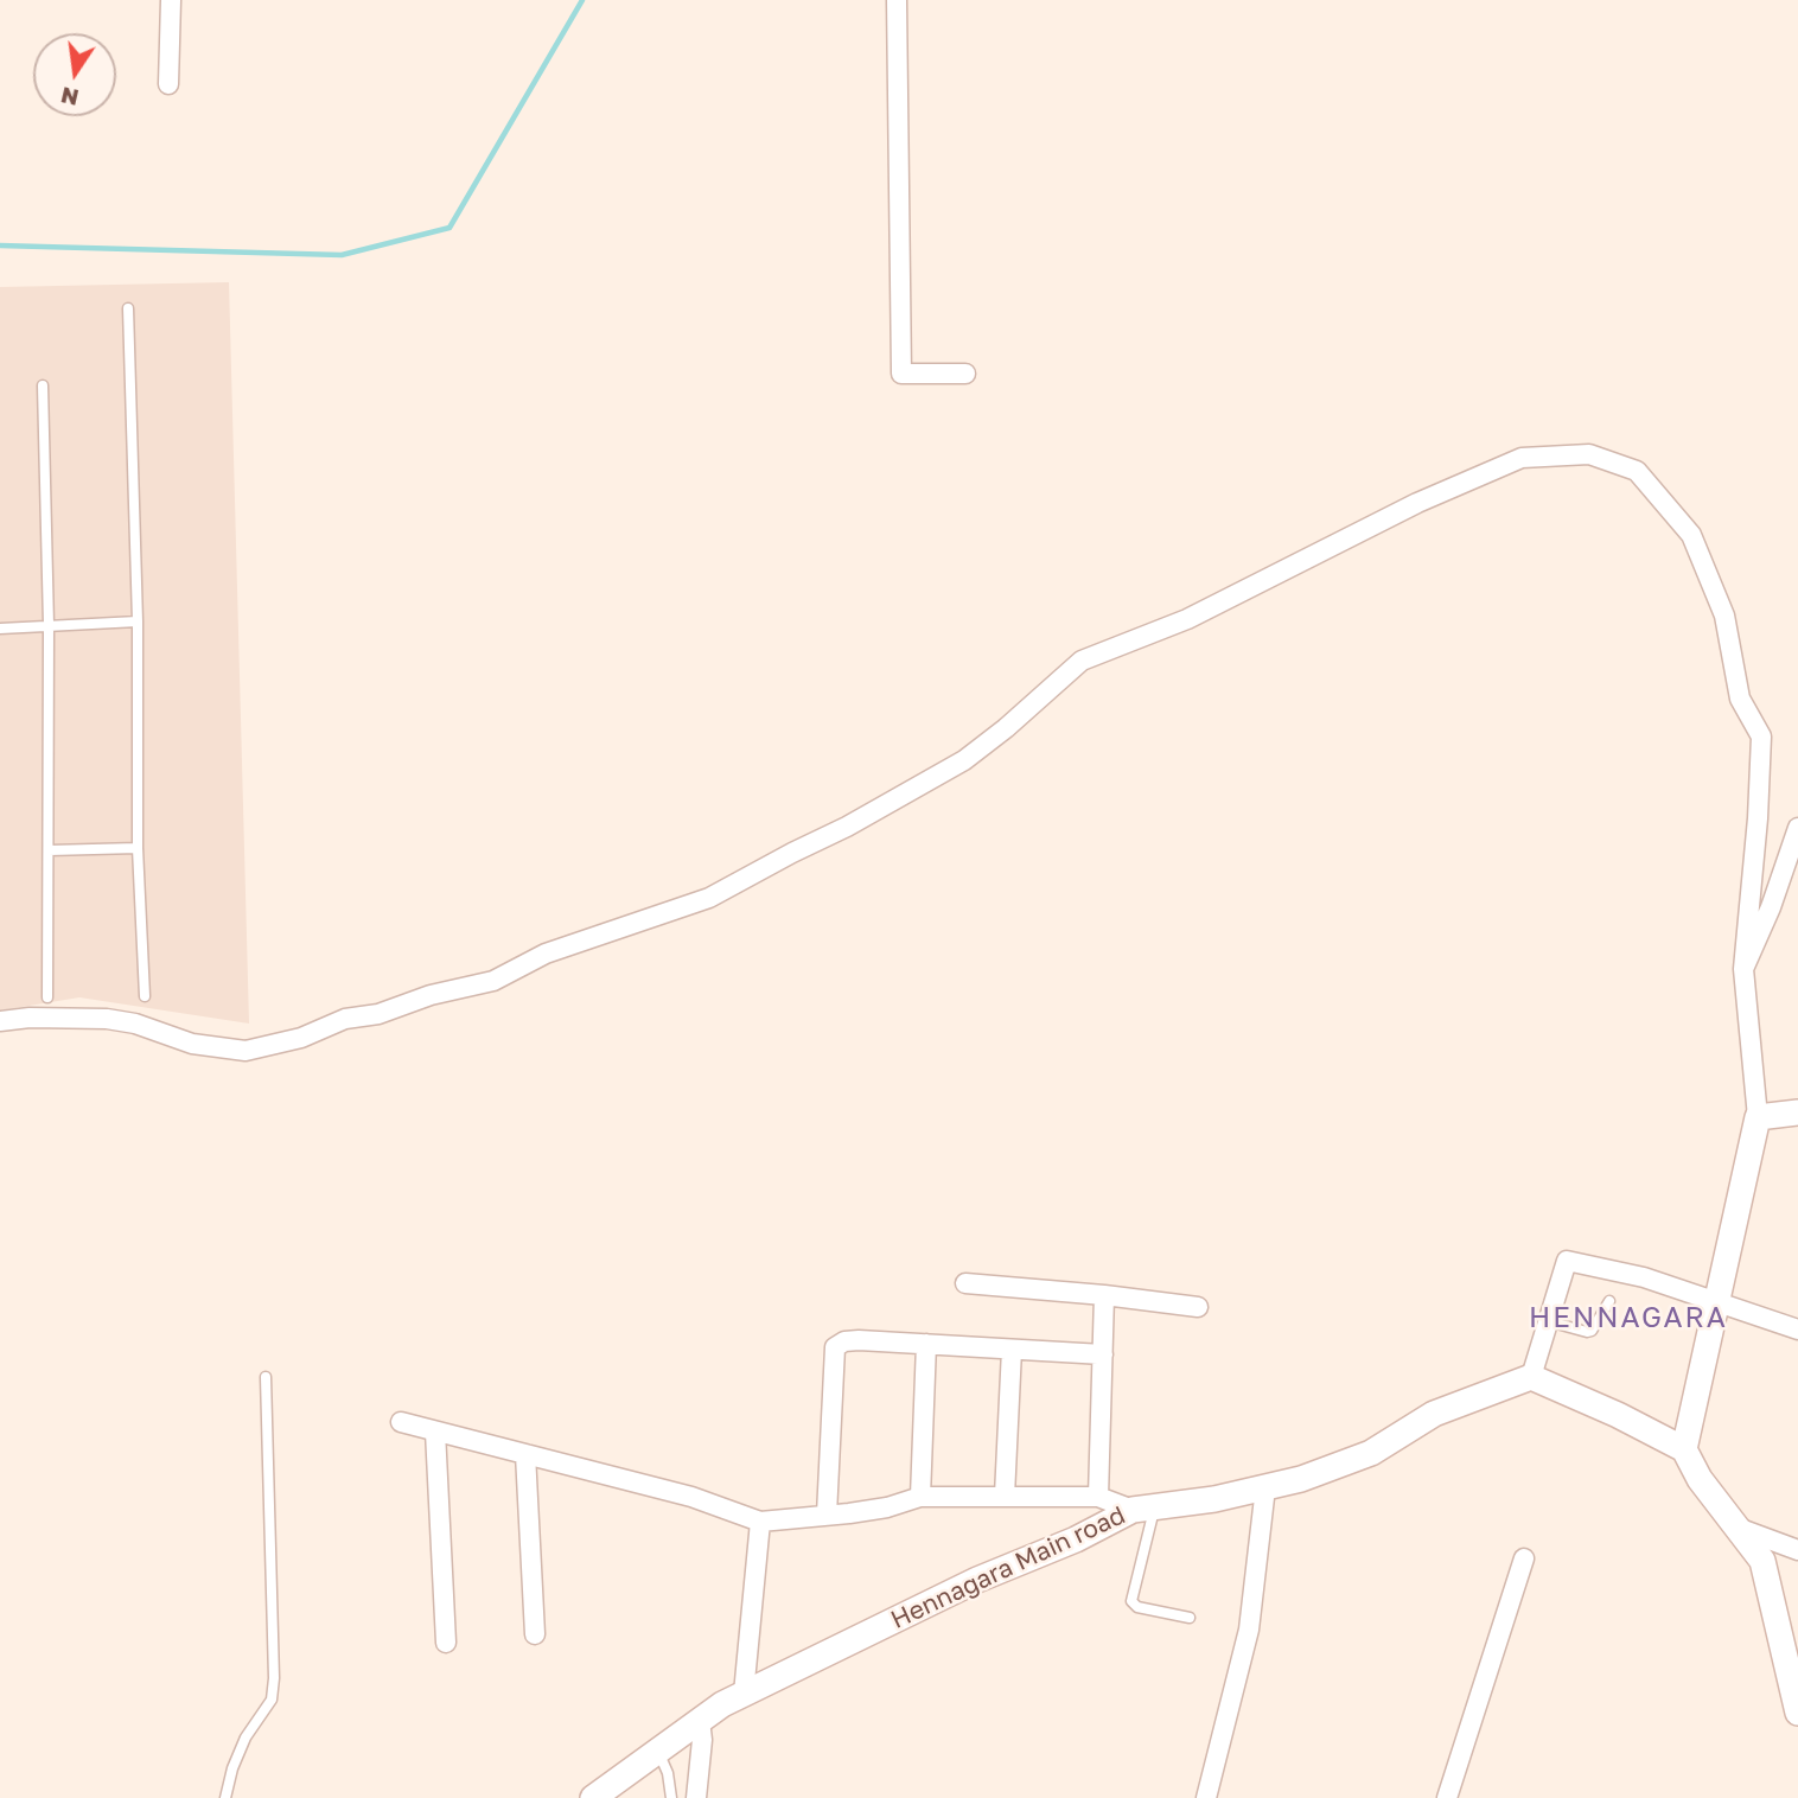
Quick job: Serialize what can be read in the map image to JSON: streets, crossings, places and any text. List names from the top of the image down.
{
  "streets": {
    "street": ["Hennagara Main road"]
  },
  "districts": ["HENNAGARA"],
  "north": "bottom"
}
